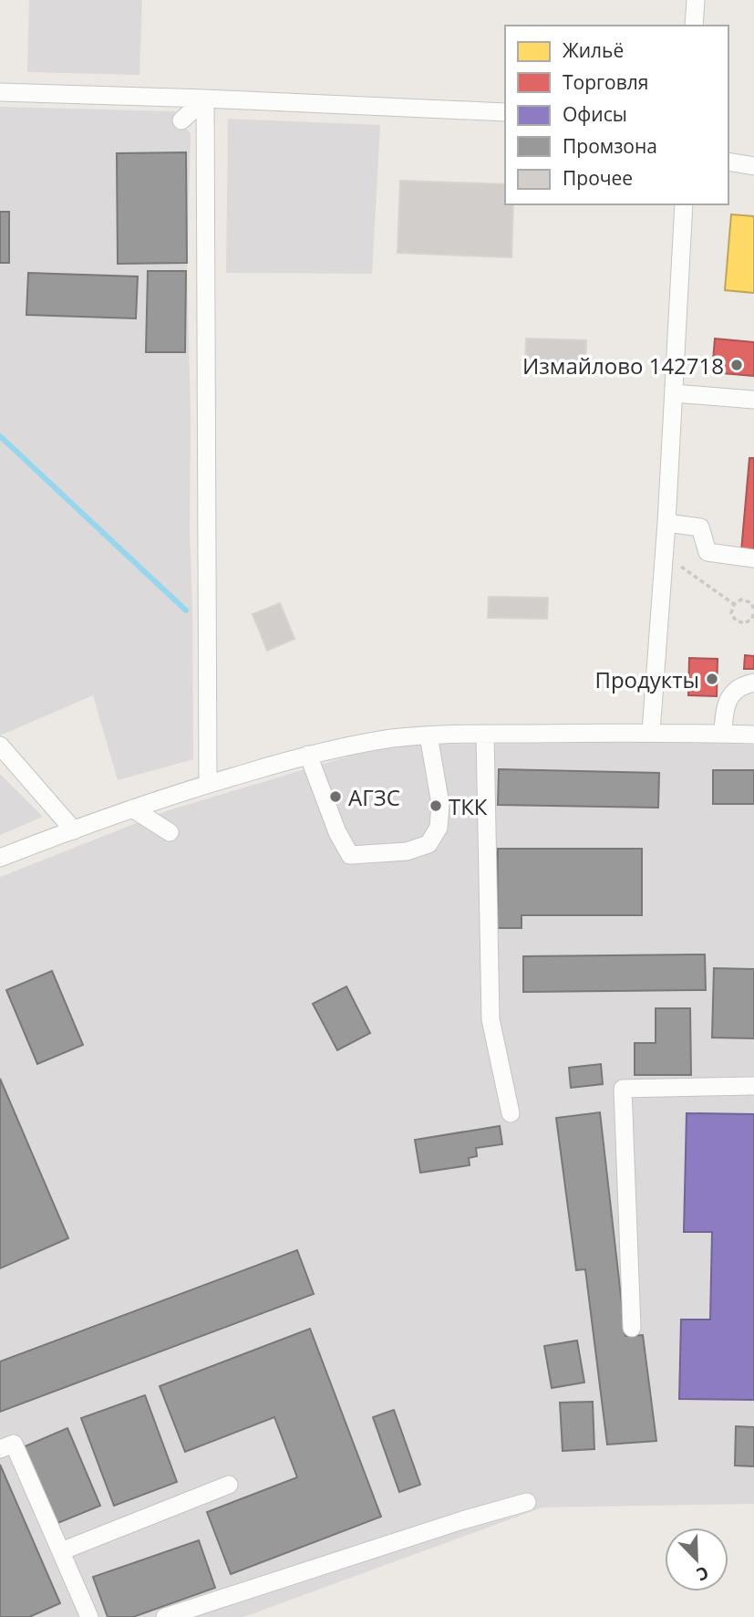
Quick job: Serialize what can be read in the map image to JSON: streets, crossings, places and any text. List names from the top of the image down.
{
  "places": [
    "Измайлово 142718",
    "Продукты",
    "АГЗС",
    "ТКК"
  ],
  "legend": [
    "Жильё",
    "Торговля",
    "Офисы",
    "Промзона",
    "Прочее"
  ],
  "north": "bottom right"
}
